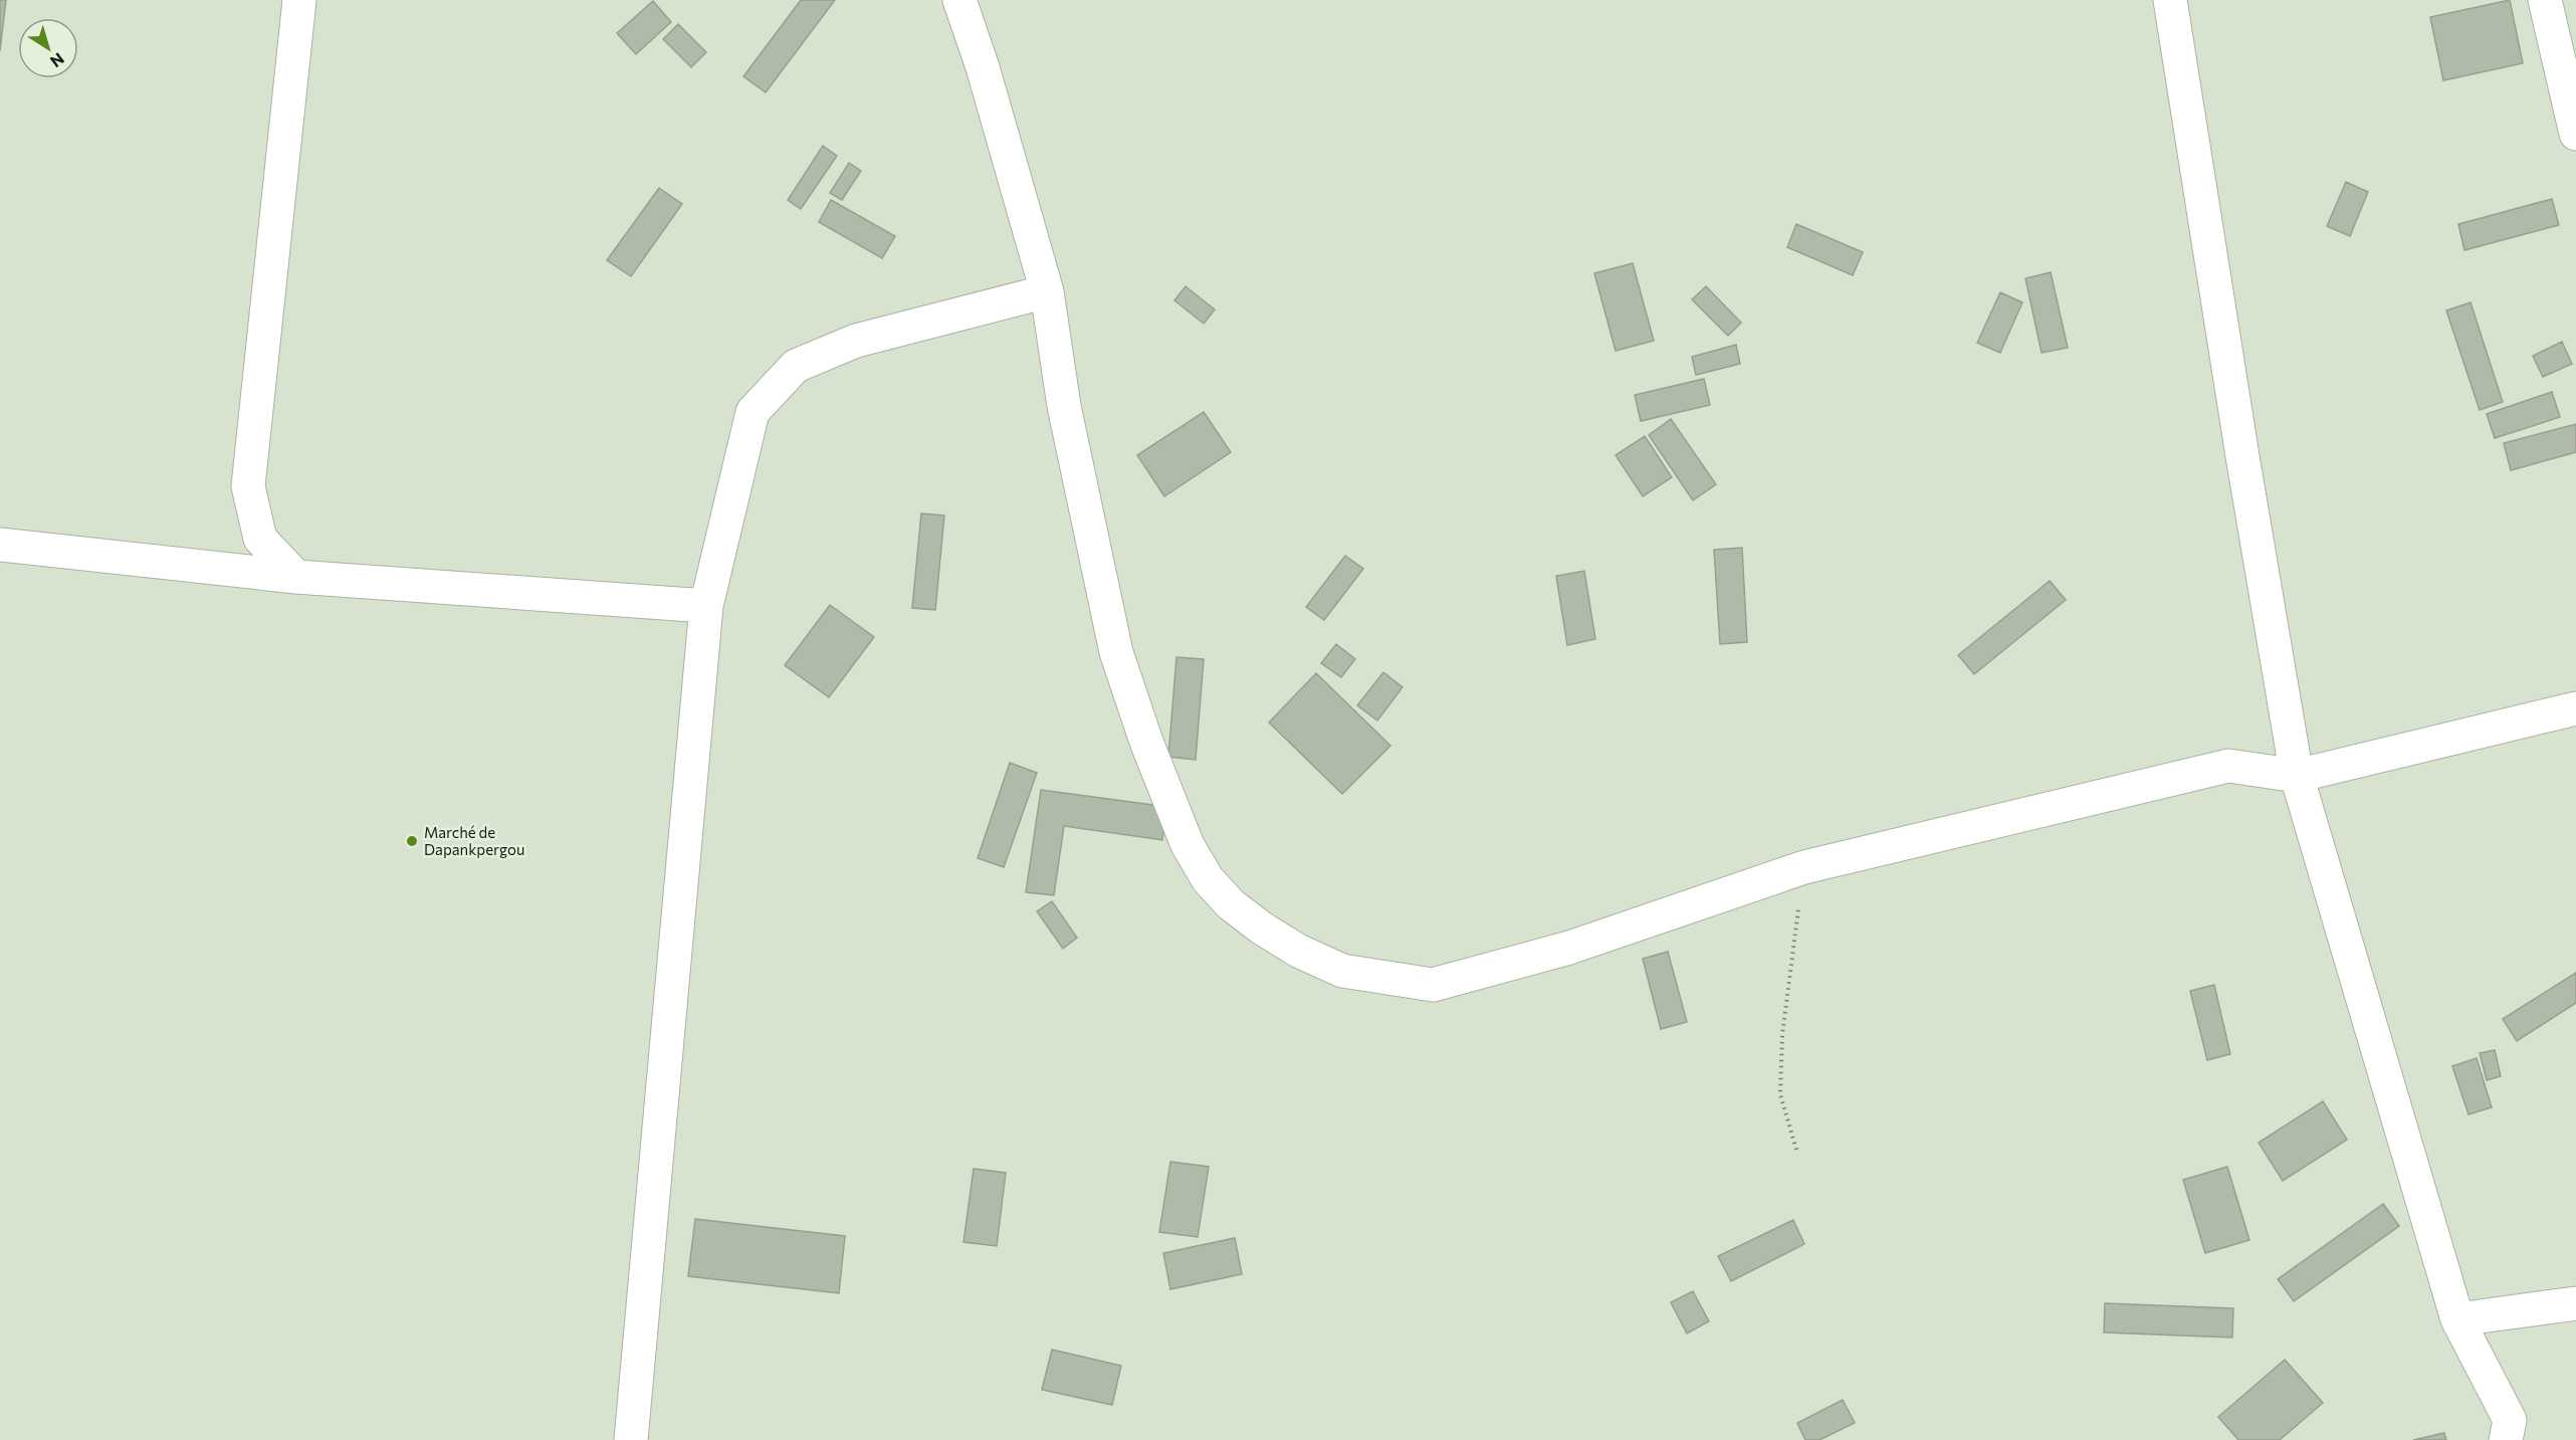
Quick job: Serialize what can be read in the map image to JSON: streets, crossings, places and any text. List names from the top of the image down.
{
  "places": ["Marché de Dapankpergou"],
  "north": "bottom right"
}
